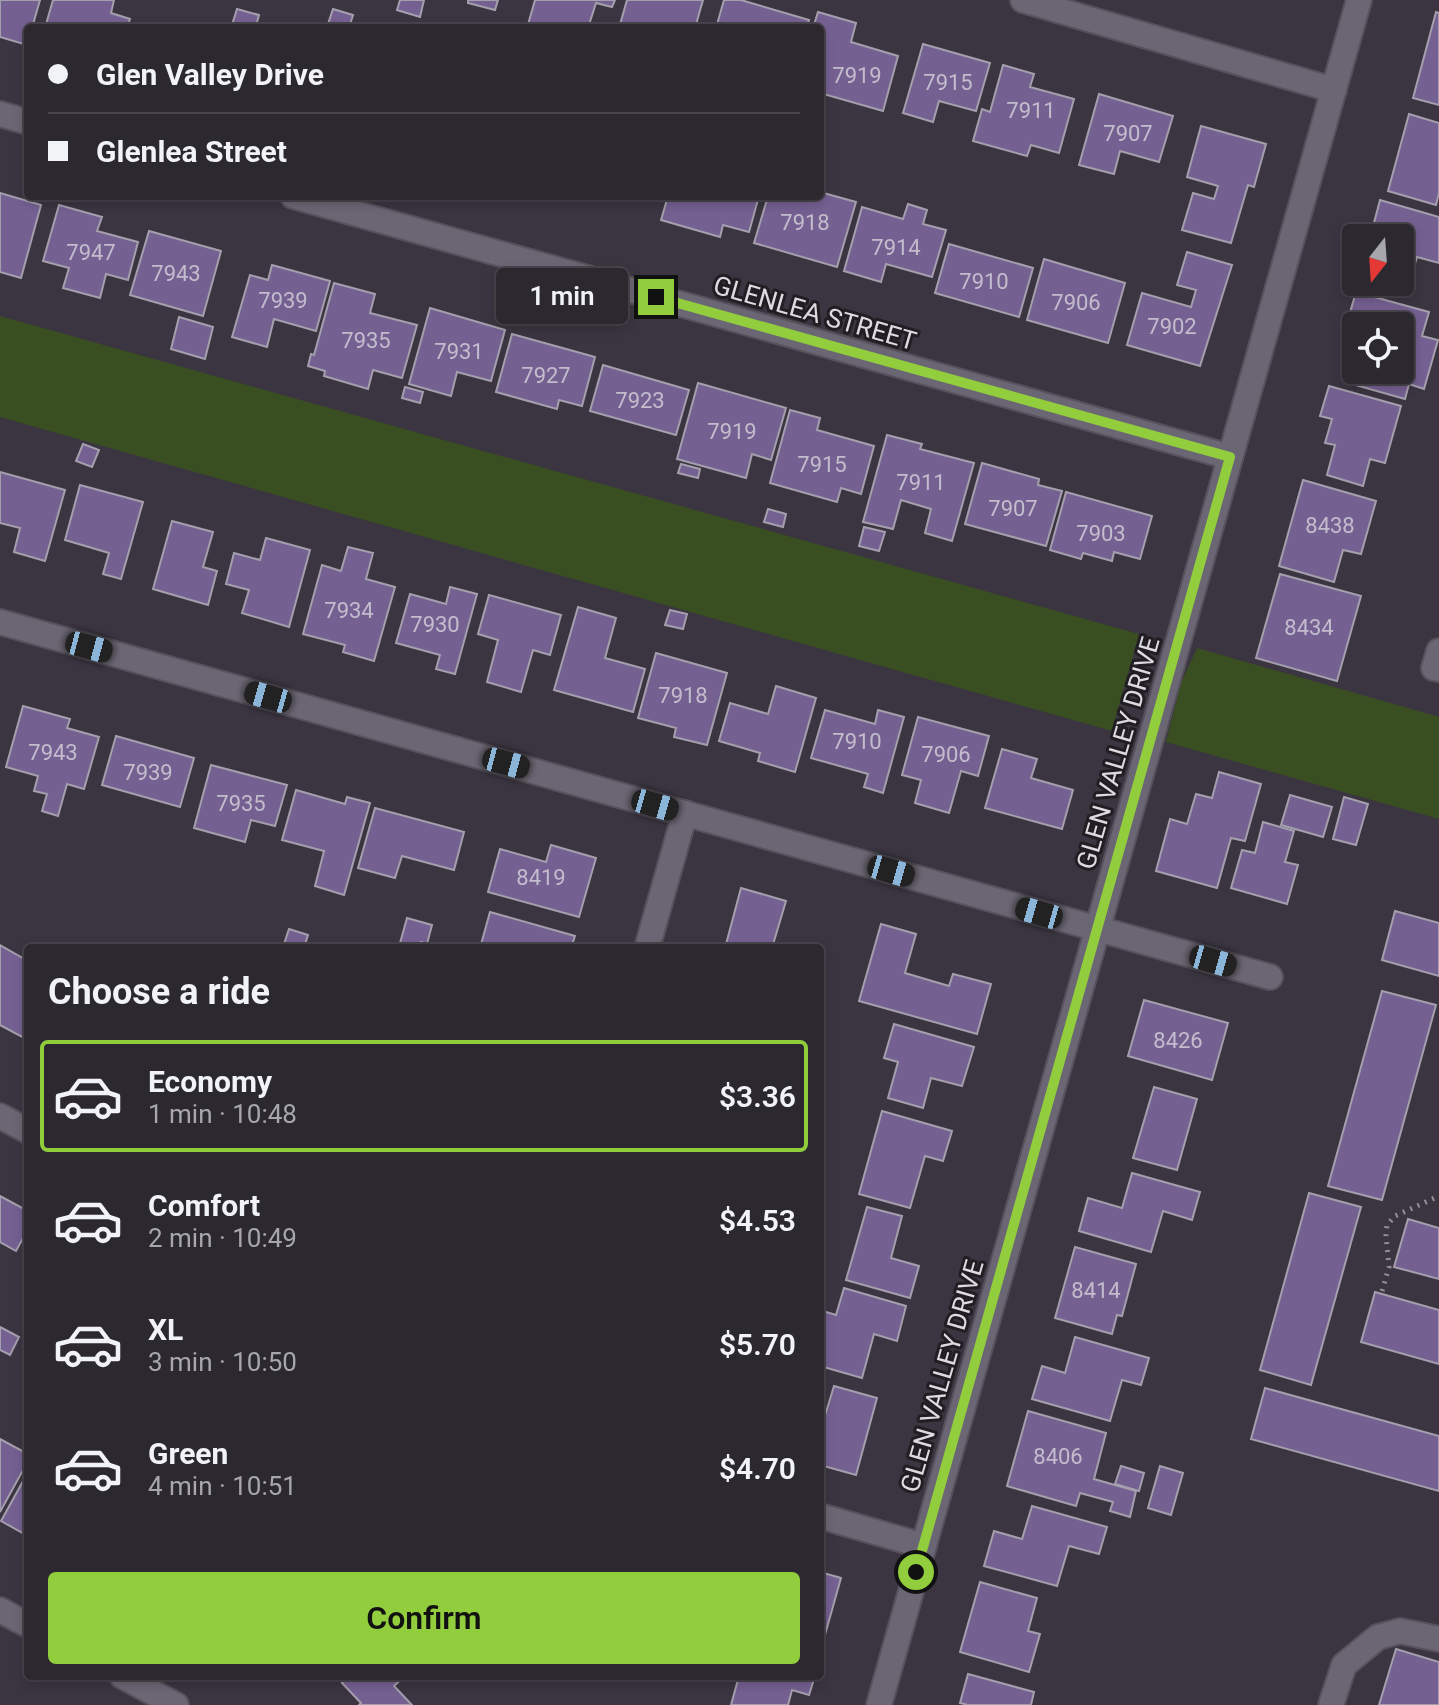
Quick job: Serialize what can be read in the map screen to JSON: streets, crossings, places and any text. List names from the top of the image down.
{
  "streets": {
    "street": ["GLENLEA STREET", "GLEN VALLEY DRIVE"]
  },
  "crossings": [
    ["GLENLEA STREET", "GLEN VALLEY DRIVE"]
  ],
  "house_numbers": [
    "7919",
    "7915",
    "7911",
    "7907",
    "7918",
    "7914",
    "7947",
    "7943",
    "7910",
    "7939",
    "7906",
    "7902",
    "7935",
    "7931",
    "7927",
    "7923",
    "7919",
    "7915",
    "7911",
    "7907",
    "8438",
    "7903",
    "7934",
    "7930",
    "8434",
    "7918",
    "7910",
    "7943",
    "7906",
    "7939",
    "7935",
    "8419",
    "8426",
    "8414",
    "8406"
  ],
  "north": "bottom",
  "page": {
    "banner": ["Glen Valley Drive", "Glenlea Street"],
    "bubble": "1 min",
    "heading": "Choose a ride",
    "list": [
      {
        "name": "Economy",
        "note": "1 min · 10:48",
        "value": "$3.36"
      },
      {
        "name": "Comfort",
        "note": "2 min · 10:49",
        "value": "$4.53"
      },
      {
        "name": "XL",
        "note": "3 min · 10:50",
        "value": "$5.70"
      },
      {
        "name": "Green",
        "note": "4 min · 10:51",
        "value": "$4.70"
      }
    ],
    "buttons": "Confirm"
  }
}
